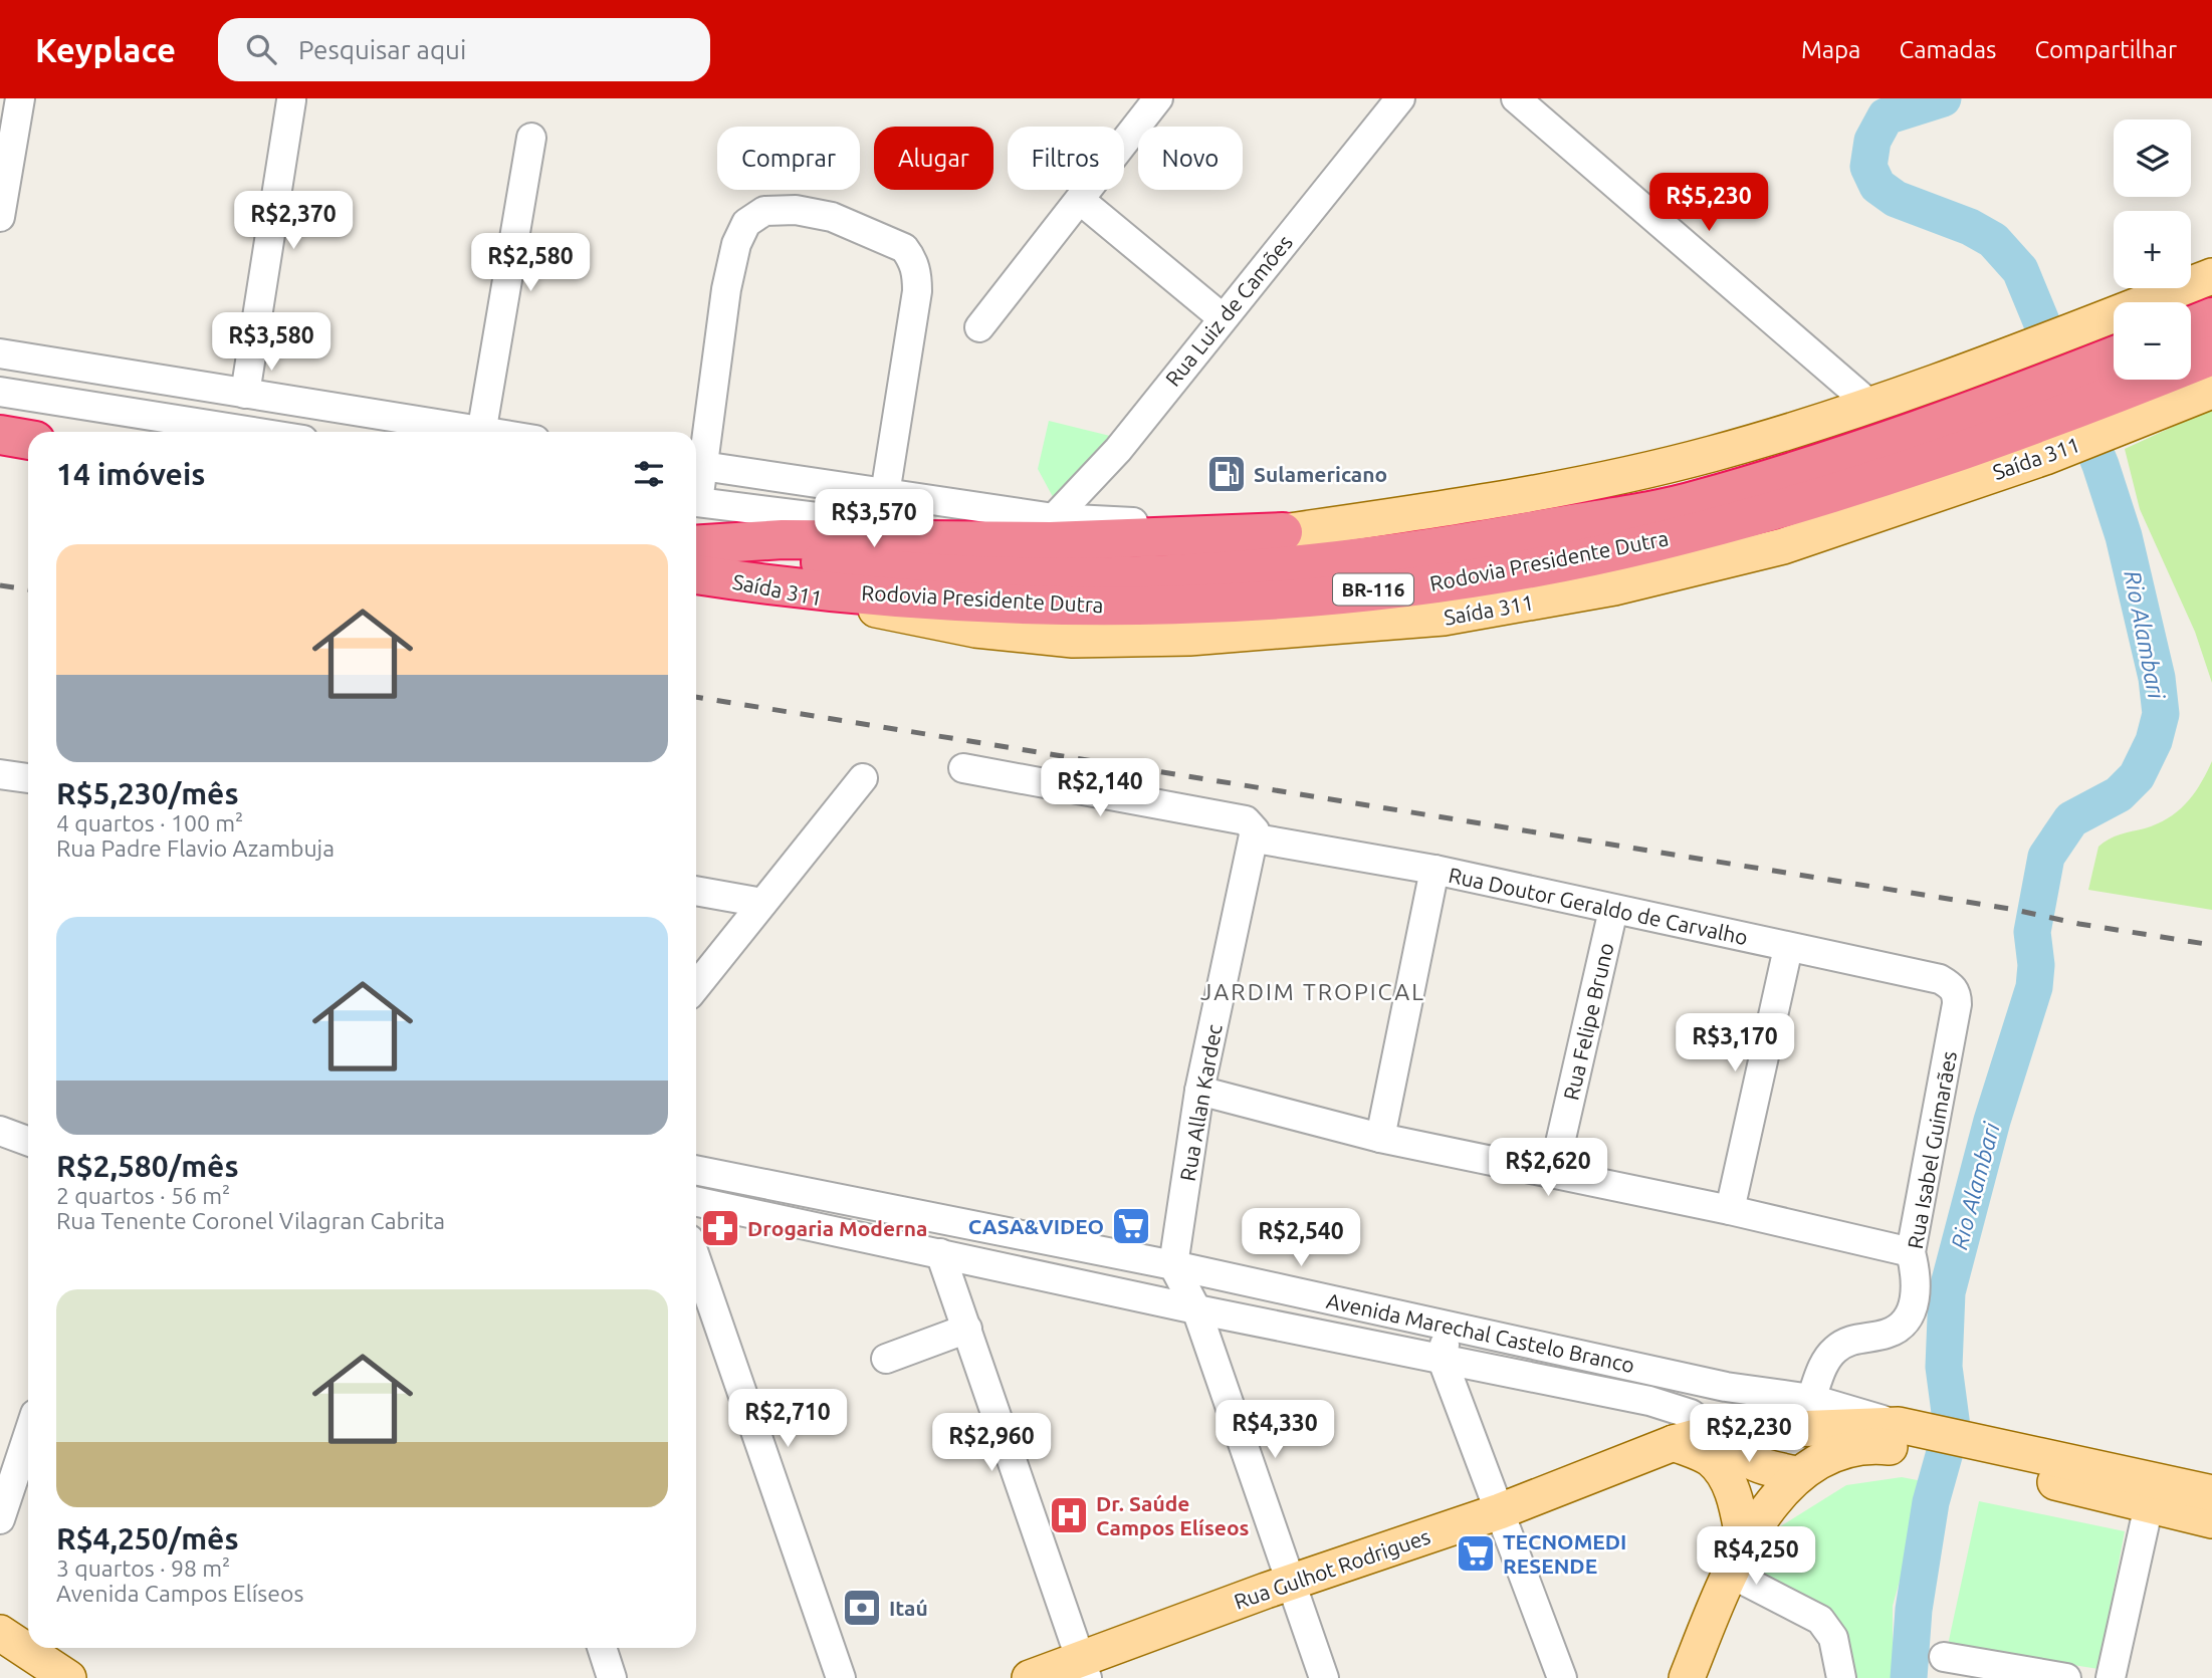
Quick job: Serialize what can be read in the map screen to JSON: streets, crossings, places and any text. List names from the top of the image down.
{
  "streets": {
    "highway": ["Rodovia Presidente Dutra", "BR-116"],
    "main road": ["Saída 311", "Avenida Marechal Castelo Branco", "Rua Gulhot Rodrigues"],
    "street": [
      "Rua Luiz de Camões",
      "Rua Doutor Geraldo de Carvalho",
      "Rua Felipe Bruno",
      "Rua Allan Kardec",
      "Rua Isabel Guimarães"
    ]
  },
  "crossings": [
    ["Saída 311", "Rodovia Presidente Dutra"],
    ["Rua Doutor Geraldo de Carvalho", "Rua Felipe Bruno"],
    ["Rua Doutor Geraldo de Carvalho", "Rua Allan Kardec"],
    ["Rua Doutor Geraldo de Carvalho", "Rua Isabel Guimarães"],
    ["Rua Allan Kardec", "Avenida Marechal Castelo Branco"],
    ["Rua Isabel Guimarães", "Avenida Marechal Castelo Branco"],
    ["Avenida Marechal Castelo Branco", "Rua Gulhot Rodrigues"]
  ],
  "districts": ["JARDIM TROPICAL"],
  "water": ["Rio Alambari"],
  "places": {
    "fuel station": ["Sulamericano"],
    "supermarket": ["CASA&VIDEO", "TECNOMEDI RESENDE"],
    "pharmacy": ["Drogaria Moderna"],
    "hospital": ["Dr. Saúde Campos Elíseos"],
    "bank": ["Itaú"]
  },
  "page": {
    "header": "Keyplace",
    "search": "Pesquisar aqui",
    "nav": ["Mapa", "Camadas", "Compartilhar"],
    "map_buttons": ["+", "−"],
    "chip": [
      "Comprar",
      "Alugar",
      "Filtros",
      "Novo"
    ],
    "price": [
      "R$5,230",
      "R$2,370",
      "R$2,580",
      "R$3,580",
      "R$3,570",
      "R$2,140",
      "R$3,170",
      "R$2,620",
      "R$2,540",
      "R$2,710",
      "R$4,330",
      "R$2,230",
      "R$2,960",
      "R$4,250"
    ],
    "heading": "14 imóveis",
    "list": [
      {
        "name": "R$5,230/mês",
        "note": "4 quartos · 100 m² · Rua Padre Flavio Azambuja"
      },
      {
        "name": "R$2,580/mês",
        "note": "2 quartos · 56 m² · Rua Tenente Coronel Vilagran Cabrita"
      },
      {
        "name": "R$4,250/mês",
        "note": "3 quartos · 98 m² · Avenida Campos Elíseos"
      }
    ]
  }
}
